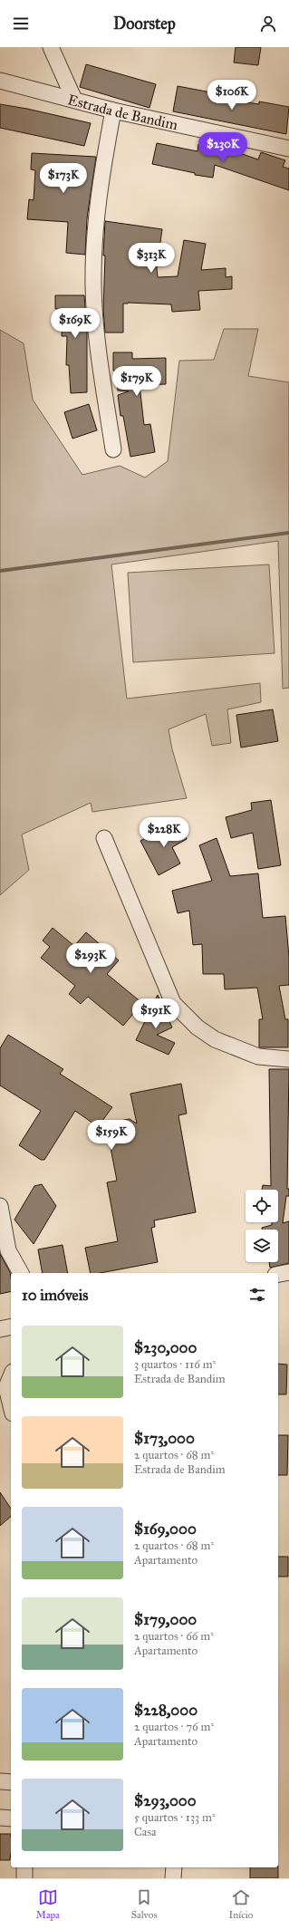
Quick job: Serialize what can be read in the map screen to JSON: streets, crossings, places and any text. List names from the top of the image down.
{
  "streets": {
    "street": ["Estrada de Bandim"]
  },
  "page": {
    "header": "Doorstep",
    "price": [
      "$106K",
      "$230K",
      "$173K",
      "$313K",
      "$169K",
      "$179K",
      "$228K",
      "$293K",
      "$191K",
      "$159K"
    ],
    "heading": "10 imóveis",
    "list": [
      {
        "name": "$230,000",
        "note": "3 quartos · 116 m² · Estrada de Bandim"
      },
      {
        "name": "$173,000",
        "note": "2 quartos · 68 m² · Estrada de Bandim"
      },
      {
        "name": "$169,000",
        "note": "2 quartos · 68 m² · Apartamento"
      },
      {
        "name": "$179,000",
        "note": "2 quartos · 66 m² · Apartamento"
      },
      {
        "name": "$228,000",
        "note": "2 quartos · 76 m² · Apartamento"
      },
      {
        "name": "$293,000",
        "note": "5 quartos · 133 m² · Casa"
      }
    ],
    "tabs": ["Mapa", "Salvos", "Início"]
  }
}
